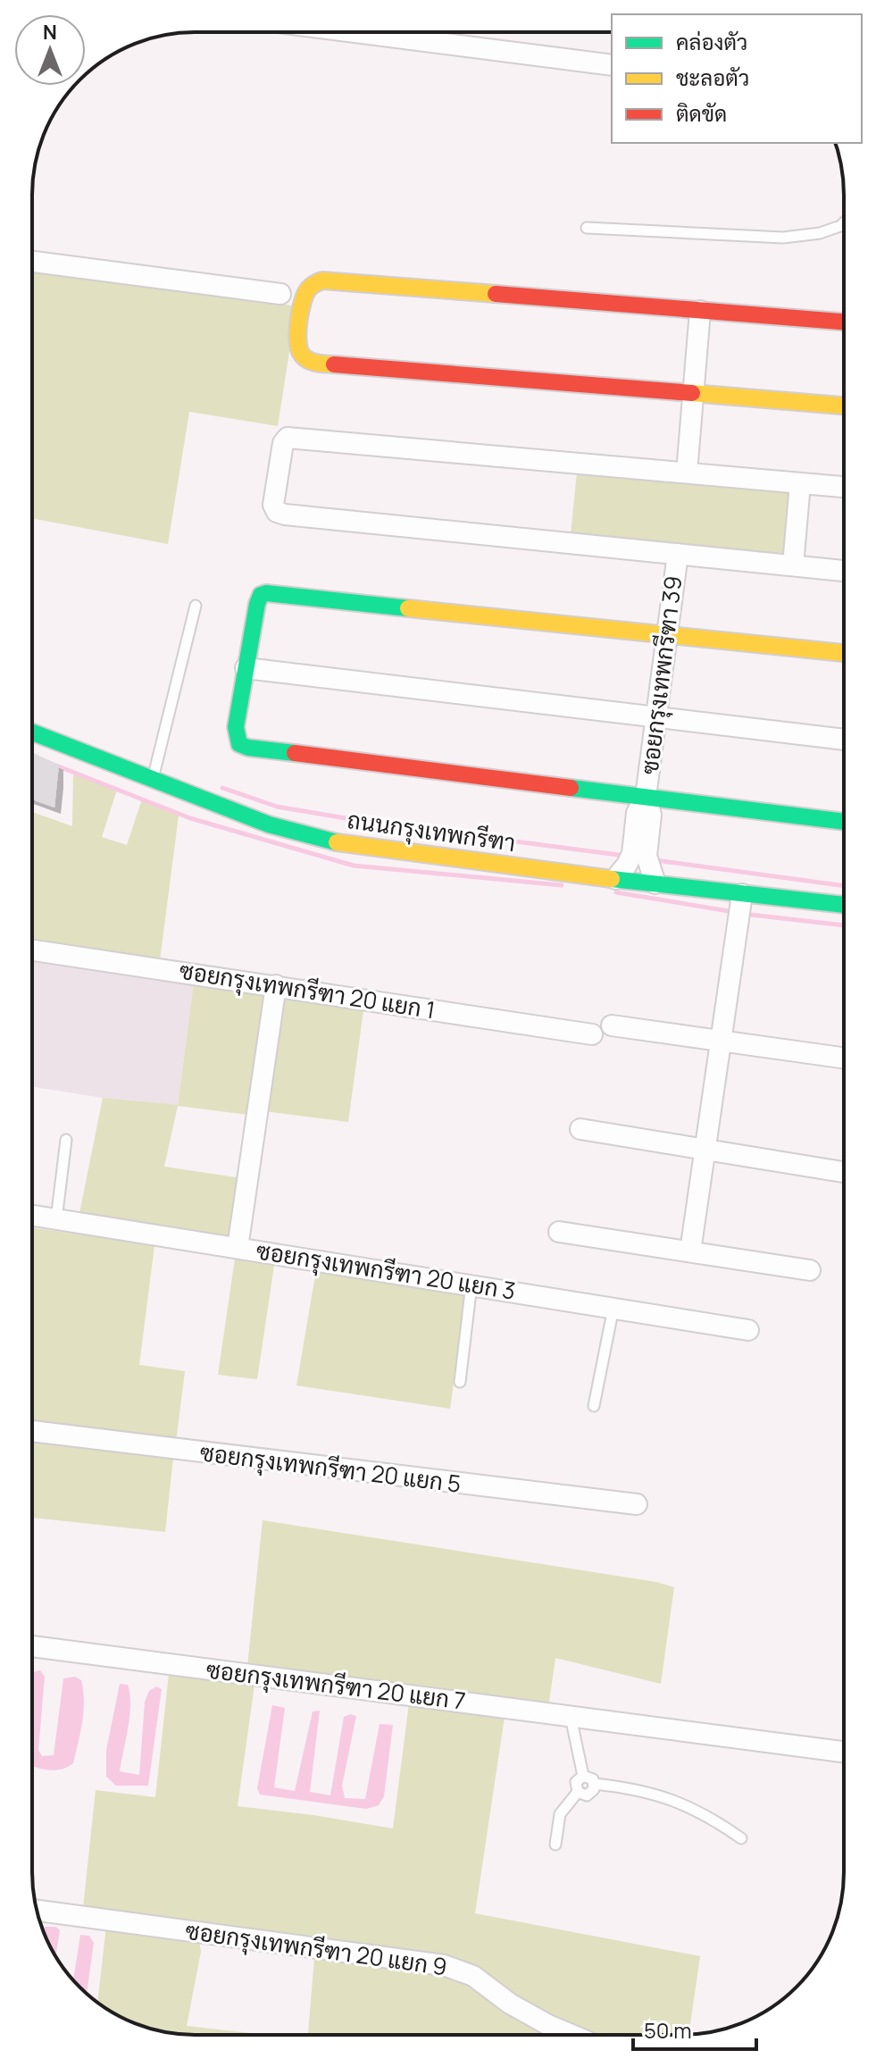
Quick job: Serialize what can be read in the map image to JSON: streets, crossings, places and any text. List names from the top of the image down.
{
  "streets": {
    "street": [
      "ซอยกรุงเทพกรีฑา 39",
      "ถนนกรุงเทพกรีฑา",
      "ซอยกรุงเทพกรีฑา 20 แยก 1",
      "ซอยกรุงเทพกรีฑา 20 แยก 3",
      "ซอยกรุงเทพกรีฑา 20 แยก 5",
      "ซอยกรุงเทพกรีฑา 20 แยก 7",
      "ซอยกรุงเทพกรีฑา 20 แยก 9"
    ]
  },
  "crossings": [
    ["ซอยกรุงเทพกรีฑา 39", "ถนนกรุงเทพกรีฑา"]
  ],
  "legend": ["คล่องตัว", "ชะลอตัว", "ติดขัด"],
  "scale_bar": "50 m",
  "north": "top"
}
